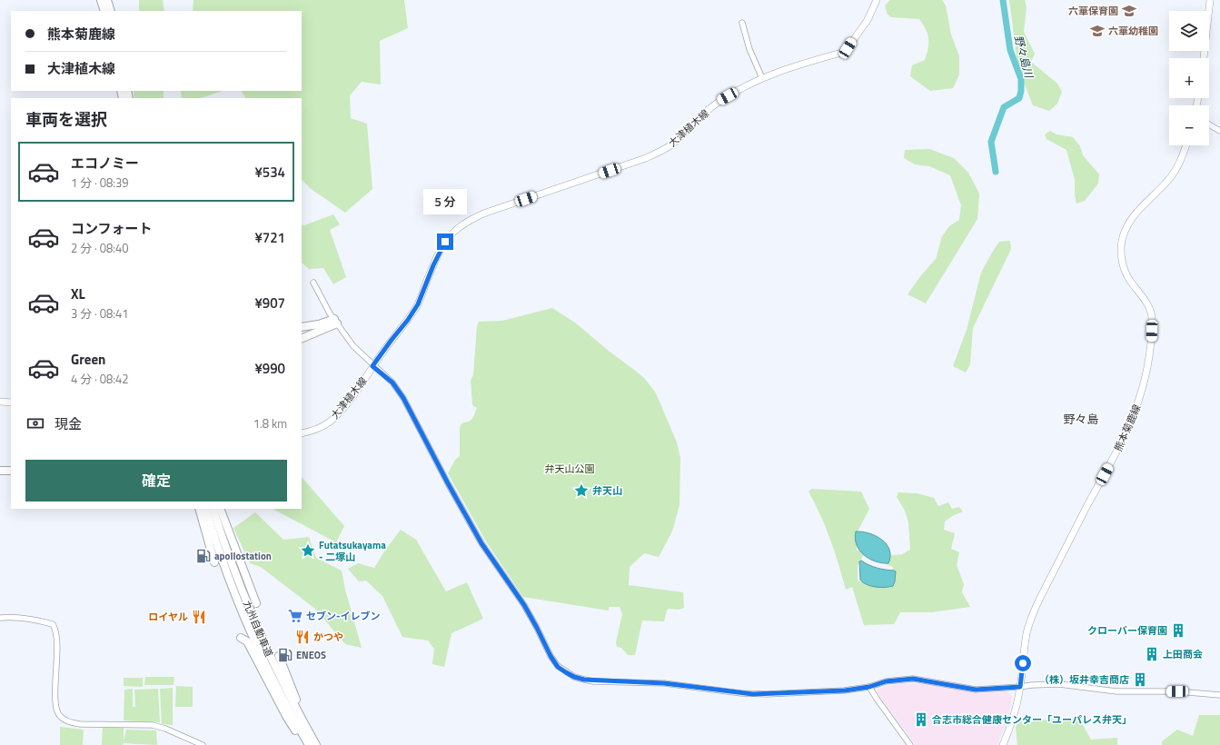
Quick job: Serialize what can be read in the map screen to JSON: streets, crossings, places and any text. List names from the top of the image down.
{
  "streets": {
    "highway": ["九州自動車道"],
    "main road": ["大津植木線", "熊本菊鹿線"]
  },
  "districts": ["野々島"],
  "water": ["野々島川"],
  "parks": ["弁天山公園"],
  "places": {
    "school or university": ["六華保育園", "六華幼稚園"],
    "place": ["弁天山", "Futatsukayama - 二塚山"],
    "fuel station": ["apollostation", "ENEOS"],
    "supermarket": ["セブン-イレブン"],
    "restaurant": ["ロイヤル", "かつや"],
    "building": [
      "クローバー保育園",
      "上田商会",
      "（株）坂井幸吉商店",
      "合志市総合健康センター「ユーパレス弁天」"
    ]
  },
  "page": {
    "map_buttons": ["+", "−"],
    "banner": ["熊本菊鹿線", "大津植木線"],
    "heading": "車両を選択",
    "list": [
      {
        "name": "エコノミー",
        "note": "1 分 · 08:39",
        "value": "¥534"
      },
      {
        "name": "コンフォート",
        "note": "2 分 · 08:40",
        "value": "¥721"
      },
      {
        "name": "XL",
        "note": "3 分 · 08:41",
        "value": "¥907"
      },
      {
        "name": "Green",
        "note": "4 分 · 08:42",
        "value": "¥990"
      }
    ],
    "bubble": "5 分",
    "pay": ["現金", "1.8 km"],
    "buttons": "確定"
  }
}
